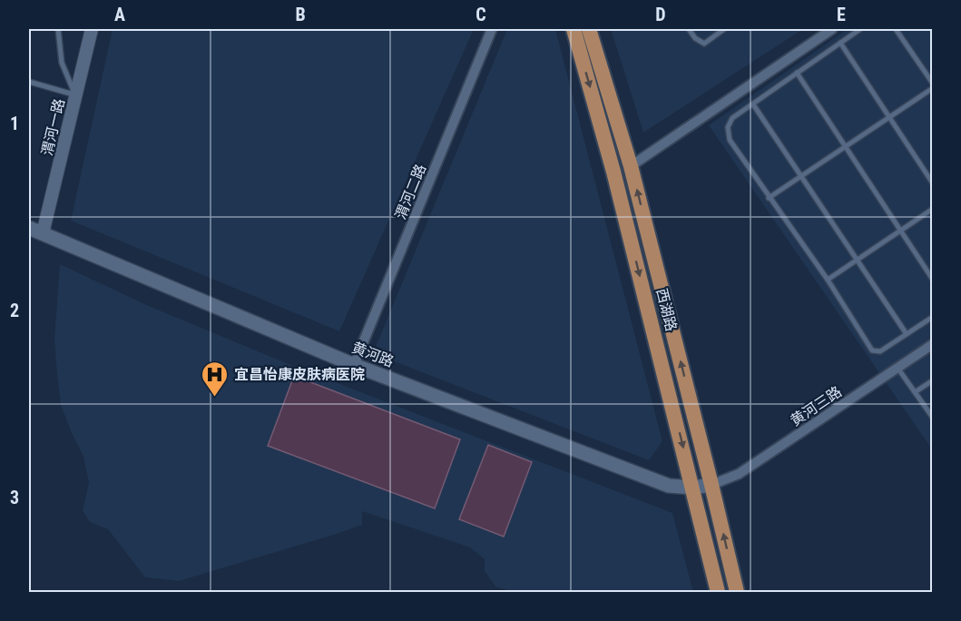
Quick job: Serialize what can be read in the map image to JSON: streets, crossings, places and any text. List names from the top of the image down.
{
  "streets": {
    "main road": ["西湖路", "黄河路"],
    "street": ["渭河一路", "渭河二路", "黄河三路"]
  },
  "crossings": [
    ["渭河一路", "黄河路"],
    ["渭河二路", "黄河路"],
    ["西湖路", "黄河路"],
    ["西湖路", "黄河三路"],
    ["黄河路", "黄河三路"]
  ],
  "places": {
    "hospital": ["宜昌怡康皮肤病医院"]
  },
  "grid": {
    "columns": [
      "A",
      "B",
      "C",
      "D",
      "E"
    ],
    "rows": ["1", "2", "3"]
  }
}
